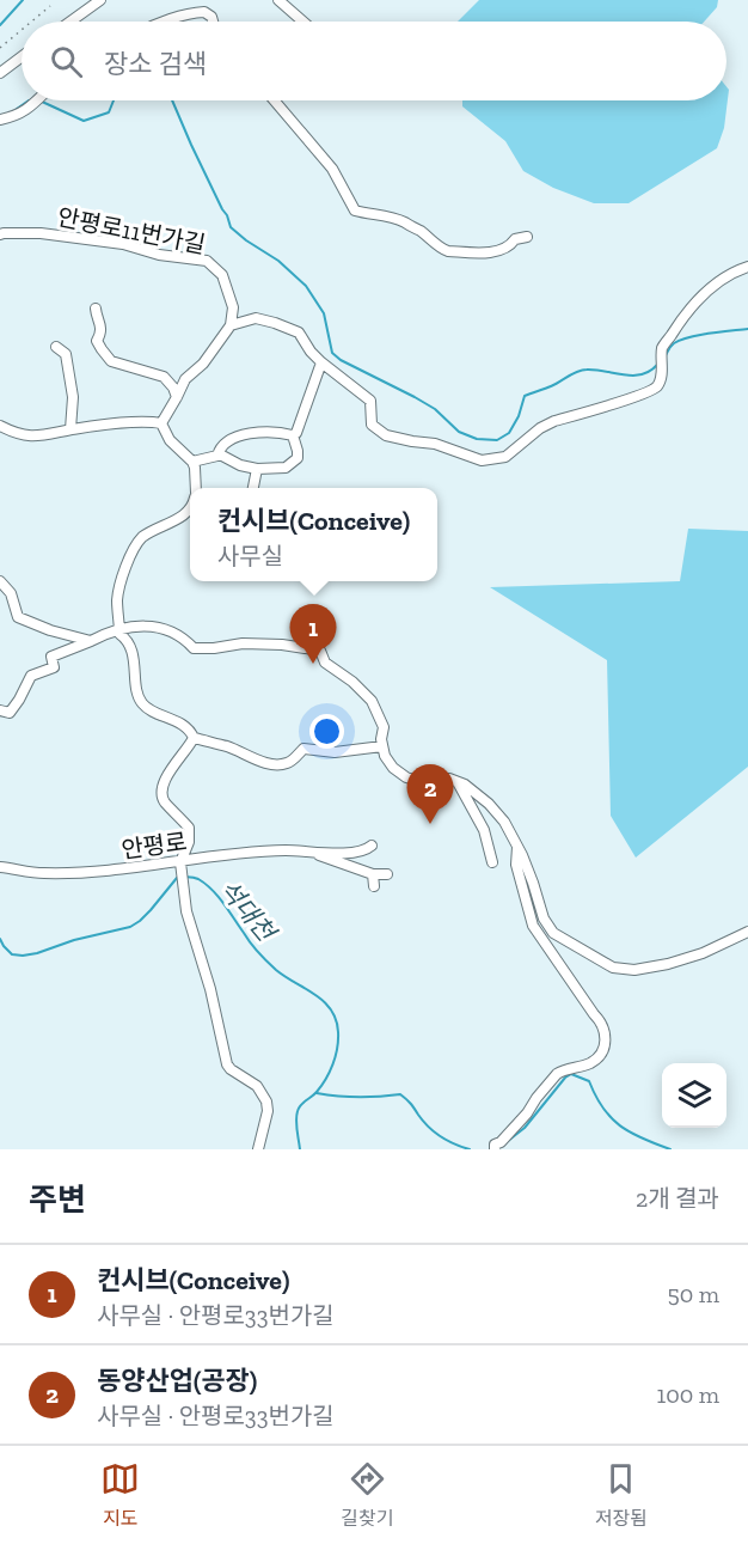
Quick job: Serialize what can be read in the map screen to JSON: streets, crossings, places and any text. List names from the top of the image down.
{
  "streets": {
    "street": ["안평로11번가길", "안평로"]
  },
  "water": ["석대천"],
  "page": {
    "search": "장소 검색",
    "popup": ["컨시브(Conceive)", "사무실"],
    "pins": ["1", "2"],
    "heading": ["주변", "2개 결과"],
    "list": [
      {
        "mark": "1",
        "name": "컨시브(Conceive)",
        "note": "사무실 · 안평로33번가길",
        "value": "50 m"
      },
      {
        "mark": "2",
        "name": "동양산업(공장)",
        "note": "사무실 · 안평로33번가길",
        "value": "100 m"
      }
    ],
    "nav": ["지도", "길찾기", "저장됨"]
  }
}
